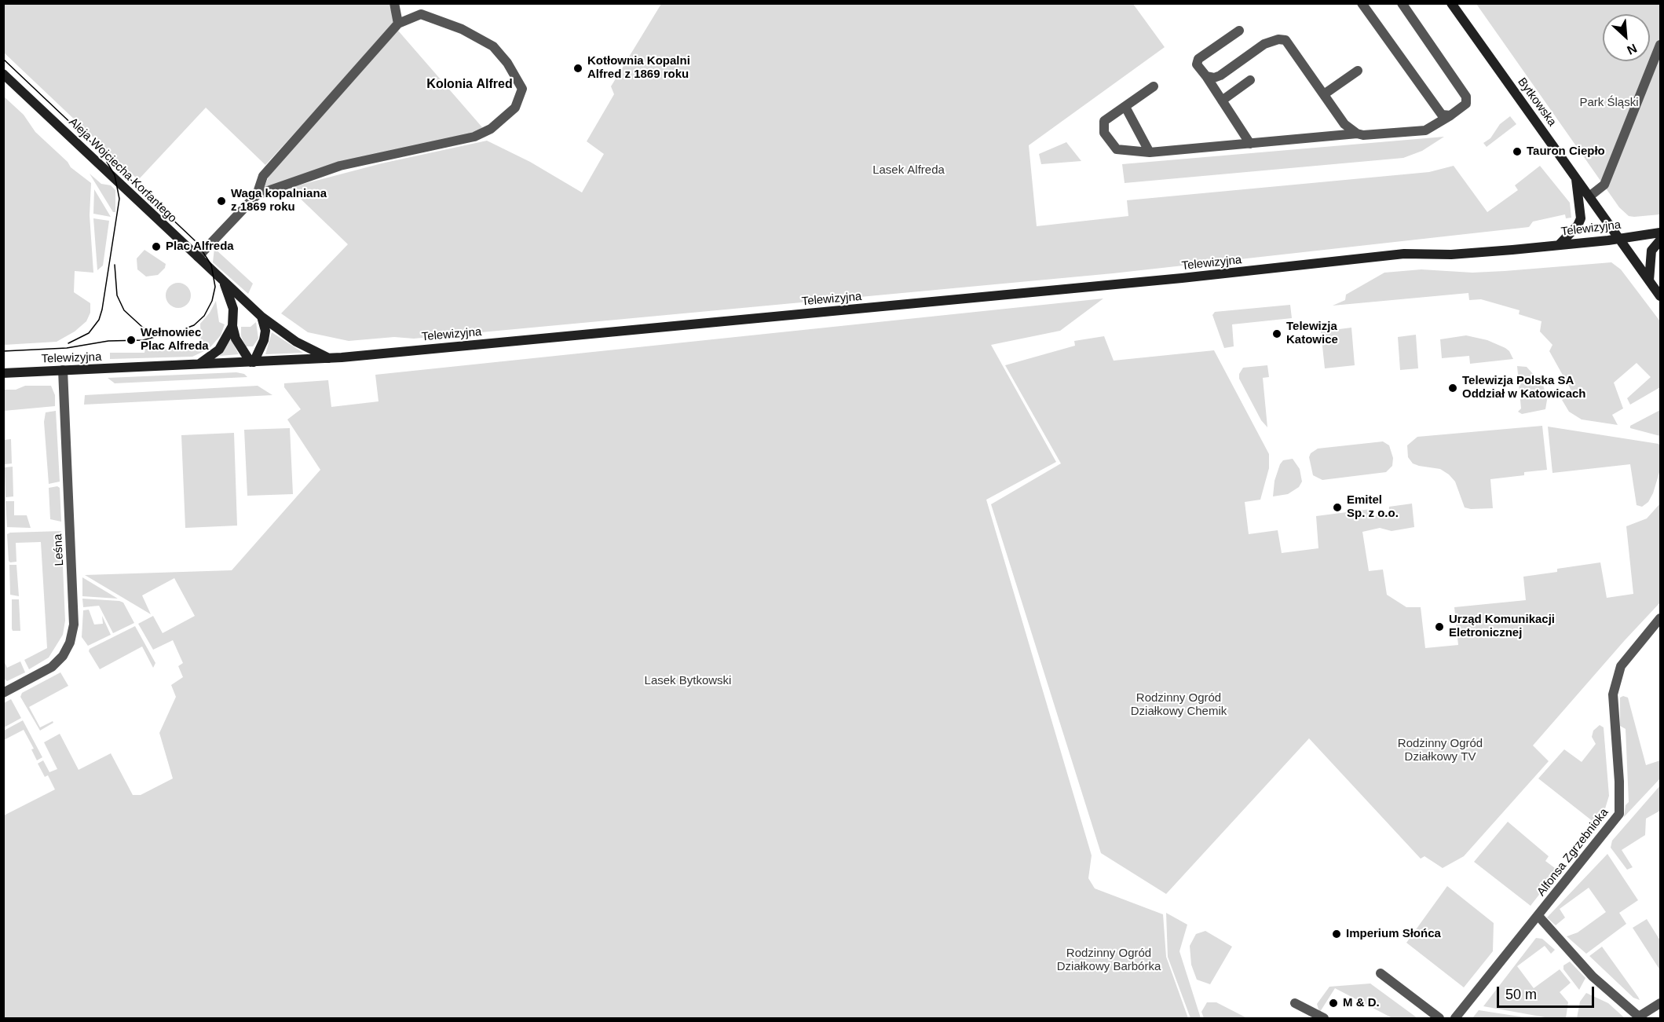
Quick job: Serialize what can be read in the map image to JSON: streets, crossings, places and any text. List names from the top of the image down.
{
  "streets": {
    "street": [
      "Bytkowska",
      "Aleja Wojciecha Korfantego",
      "Telewizyjna",
      "Leśna",
      "Alfonsa Zgrzebnioka"
    ]
  },
  "crossings": [
    ["Bytkowska", "Telewizyjna"],
    ["Aleja Wojciecha Korfantego", "Telewizyjna"],
    ["Telewizyjna", "Leśna"]
  ],
  "districts": ["Kolonia Alfred"],
  "parks": [
    "Park Śląski",
    "Lasek Alfreda",
    "Lasek Bytkowski",
    "Rodzinny Ogród Działkowy Chemik",
    "Rodzinny Ogród Działkowy TV",
    "Rodzinny Ogród Działkowy Barbórka"
  ],
  "places": [
    "Kotłownia Kopalni Alfred z 1869 roku",
    "Tauron Ciepło",
    "Waga kopalniana z 1869 roku",
    "Plac Alfreda",
    "Telewizja Katowice",
    "Wełnowiec Plac Alfreda",
    "Telewizja Polska SA Oddział w Katowicach",
    "Emitel Sp. z o.o.",
    "Urząd Komunikacji Eletronicznej",
    "Imperium Słońca",
    "M & D."
  ],
  "scale_bar": "50 m",
  "north": "bottom right"
}
